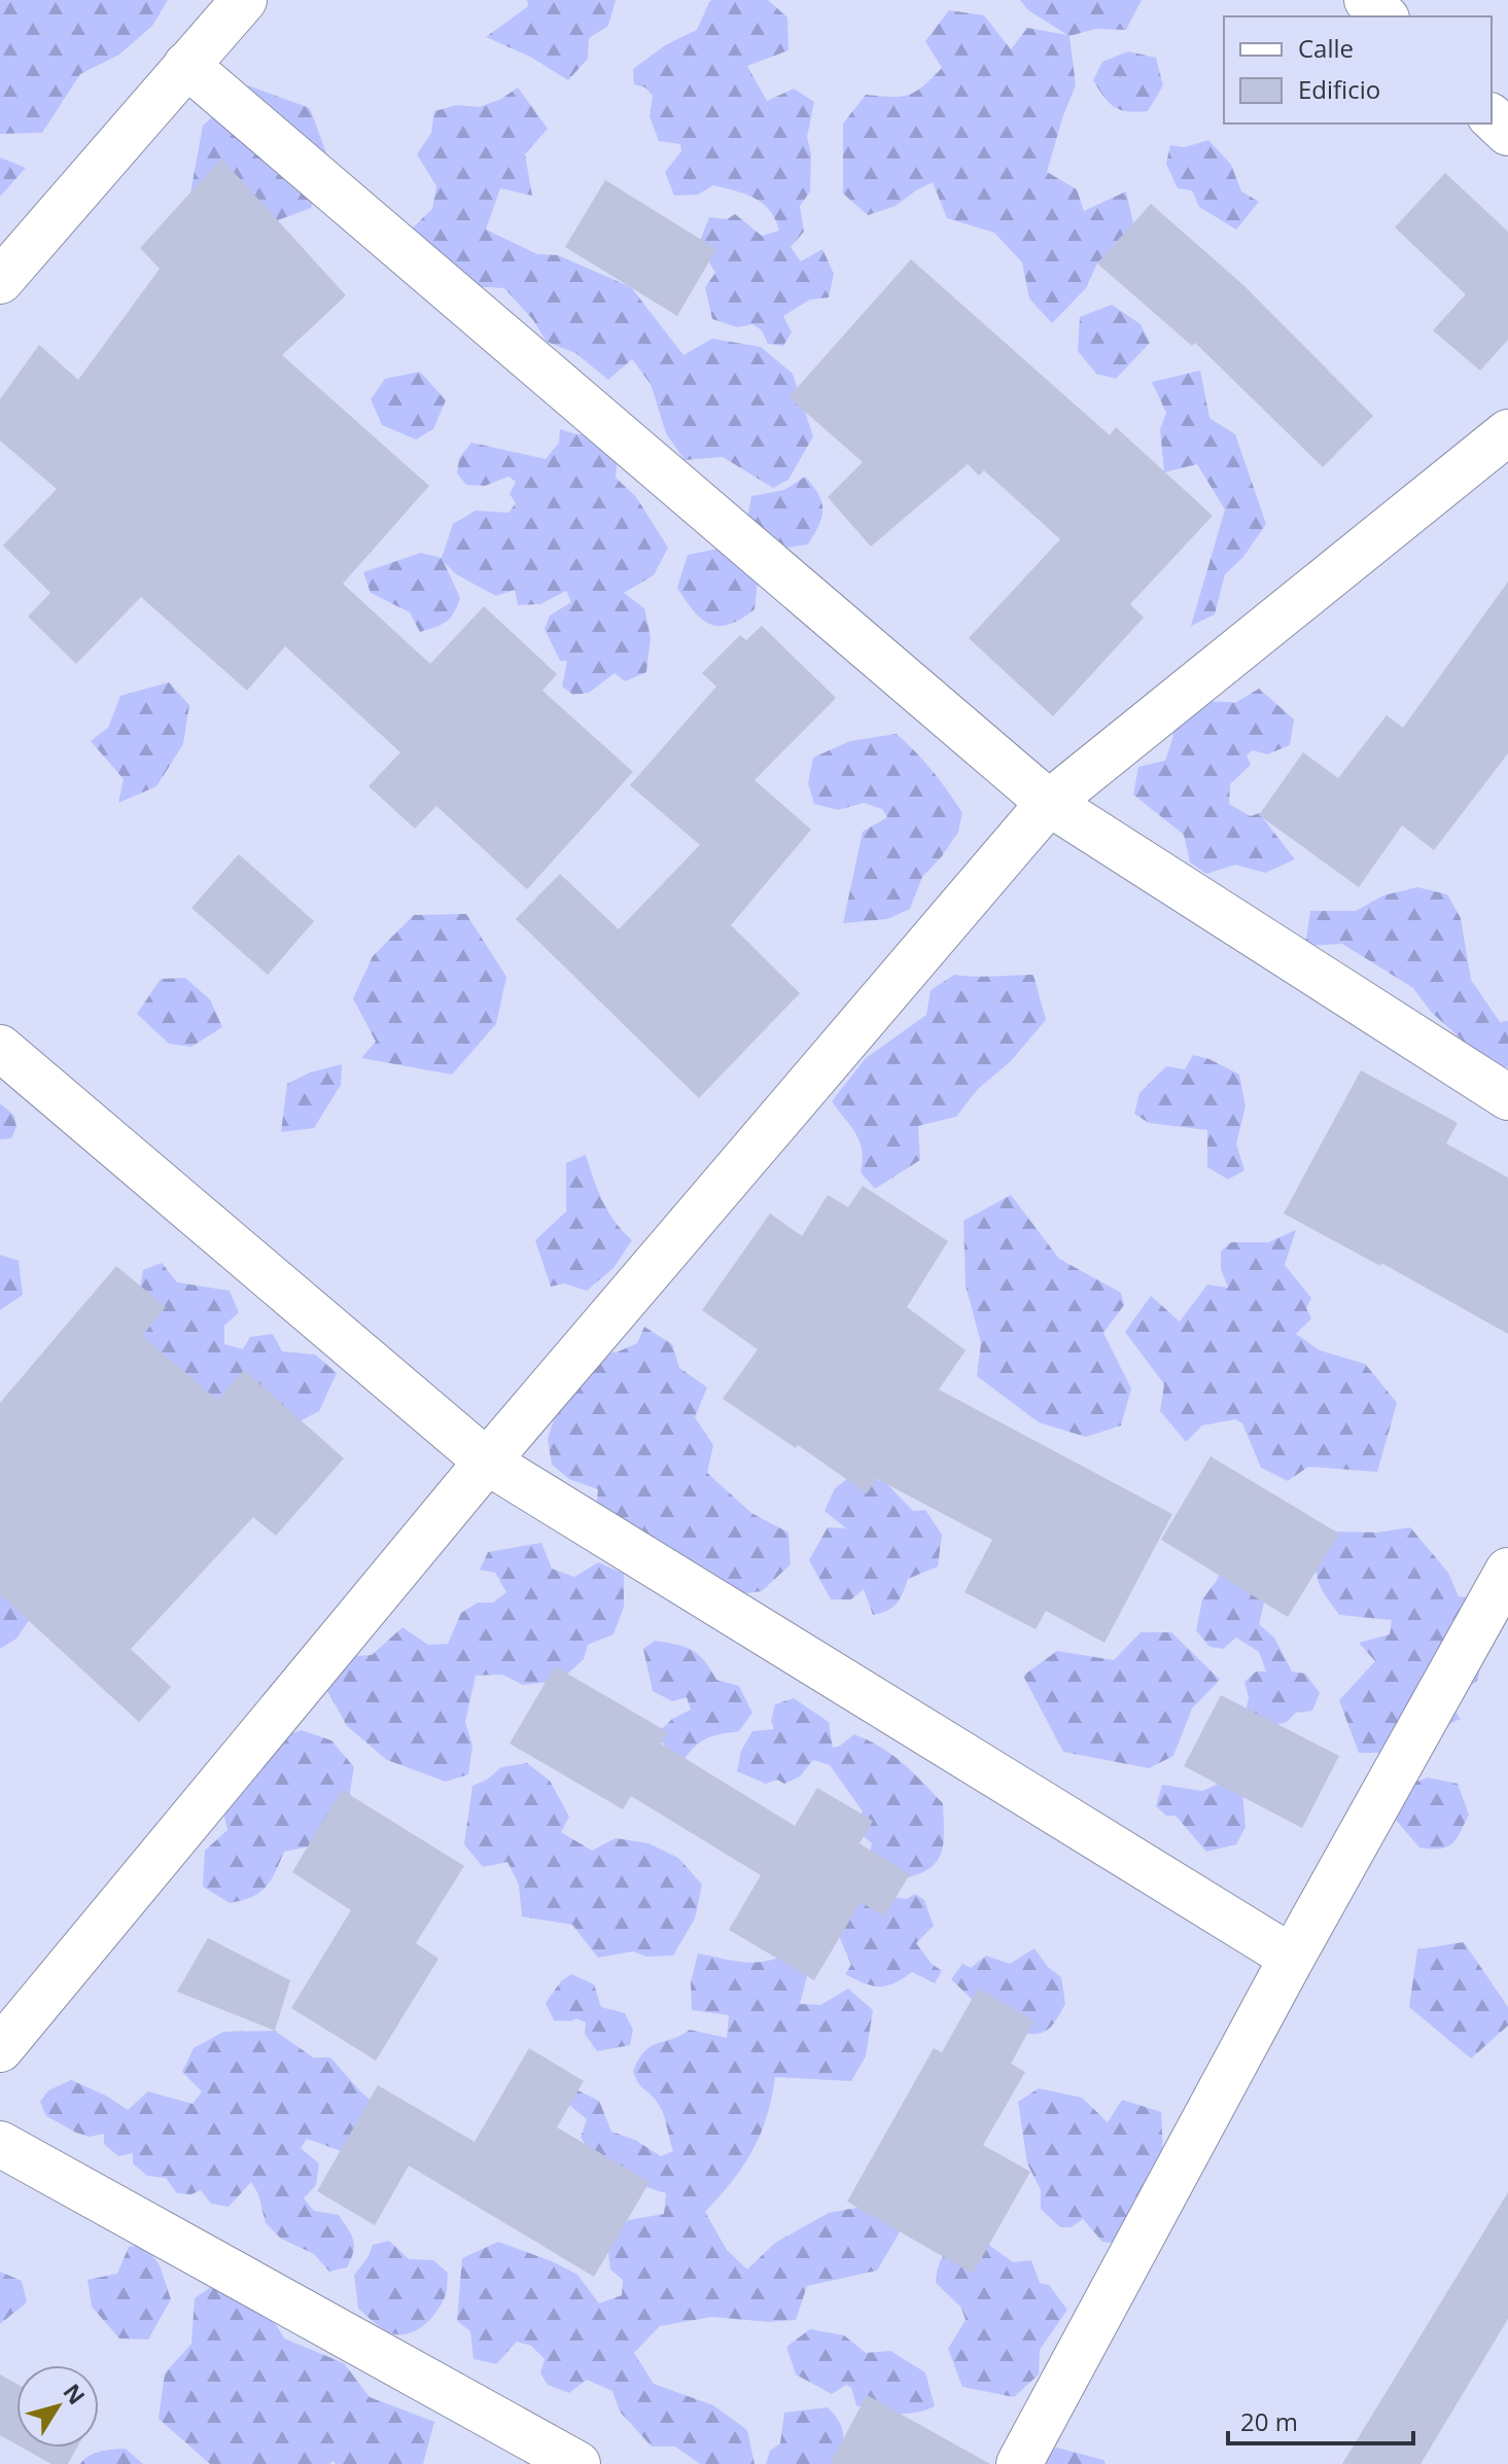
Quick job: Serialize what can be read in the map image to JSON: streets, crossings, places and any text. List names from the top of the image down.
{
  "legend": ["Calle", "Edificio"],
  "scale_bar": "20 m",
  "north": "top right"
}
